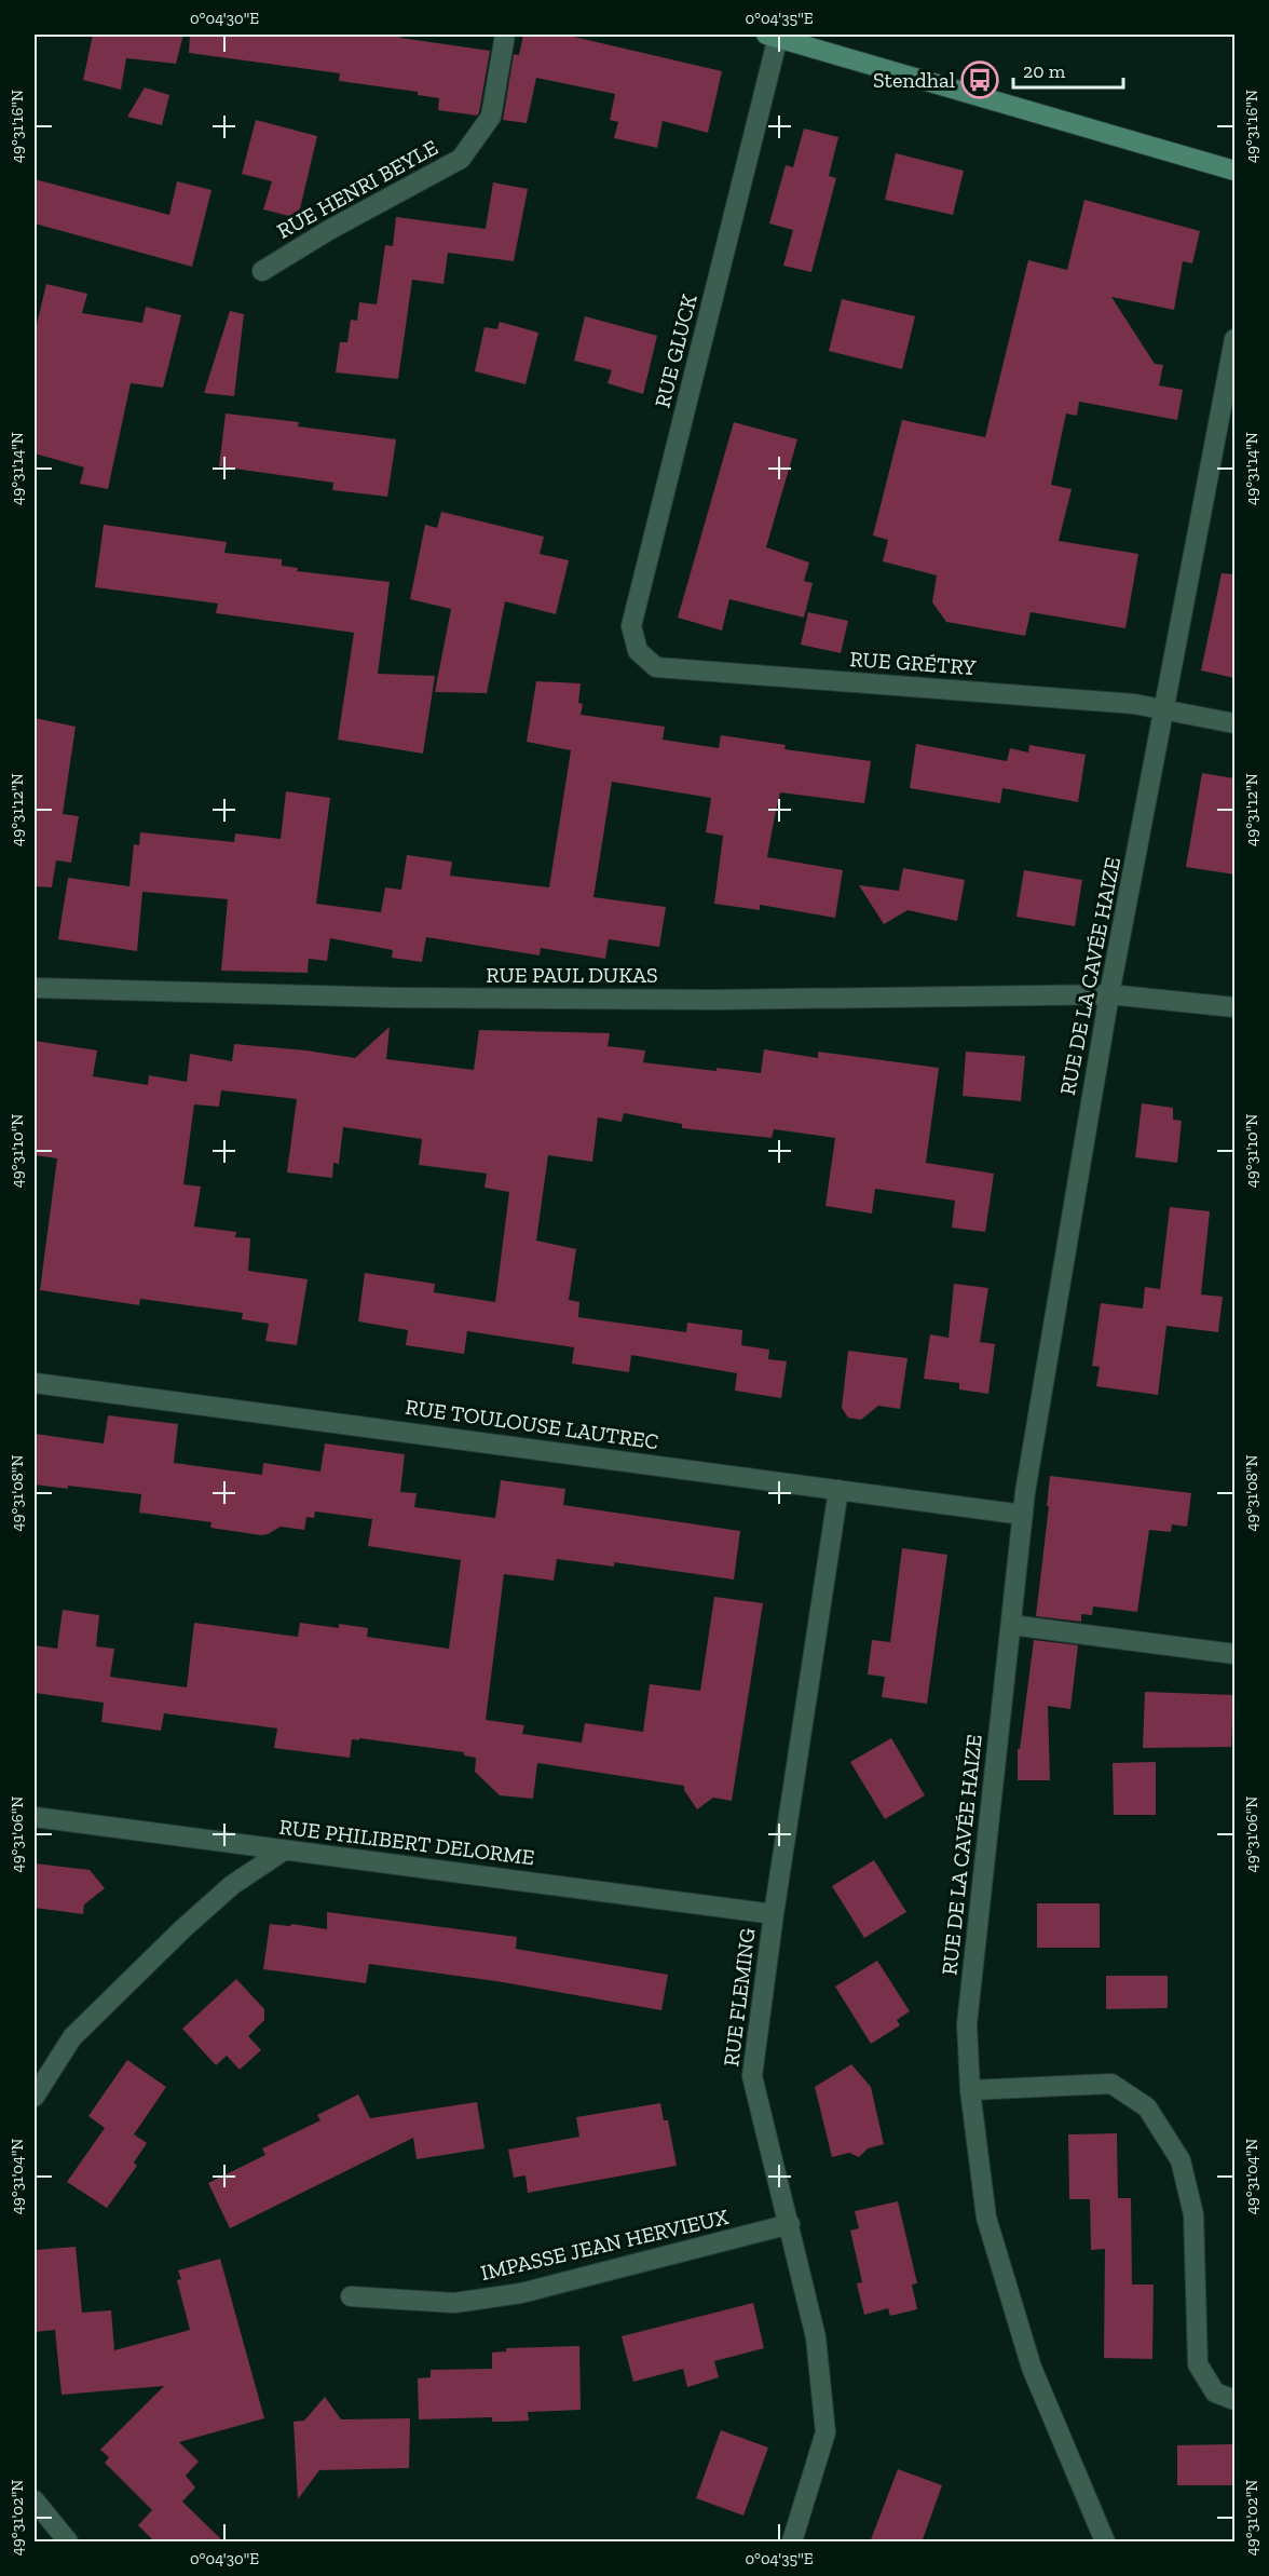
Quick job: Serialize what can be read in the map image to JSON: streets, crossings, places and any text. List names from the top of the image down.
{
  "streets": {
    "street": [
      "RUE HENRI BEYLE",
      "RUE GLUCK",
      "RUE GRÉTRY",
      "RUE PAUL DUKAS",
      "RUE DE LA CAVÉE HAIZE",
      "RUE TOULOUSE LAUTREC",
      "RUE PHILIBERT DELORME",
      "RUE FLEMING",
      "IMPASSE JEAN HERVIEUX"
    ]
  },
  "crossings": [
    ["RUE GLUCK", "RUE GRÉTRY"],
    ["RUE GRÉTRY", "RUE DE LA CAVÉE HAIZE"],
    ["RUE PAUL DUKAS", "RUE DE LA CAVÉE HAIZE"],
    ["RUE DE LA CAVÉE HAIZE", "RUE TOULOUSE LAUTREC"],
    ["RUE TOULOUSE LAUTREC", "RUE FLEMING"],
    ["RUE PHILIBERT DELORME", "RUE FLEMING"],
    ["RUE FLEMING", "IMPASSE JEAN HERVIEUX"]
  ],
  "places": {
    "bus stop": ["Stendhal"]
  },
  "scale_bar": "20 m",
  "coordinates": [
    "0°04'30\"E",
    "0°04'35\"E",
    "49°31'16\"N",
    "49°31'14\"N",
    "49°31'12\"N",
    "49°31'10\"N",
    "49°31'08\"N",
    "49°31'06\"N",
    "49°31'04\"N",
    "49°31'02\"N"
  ]
}
